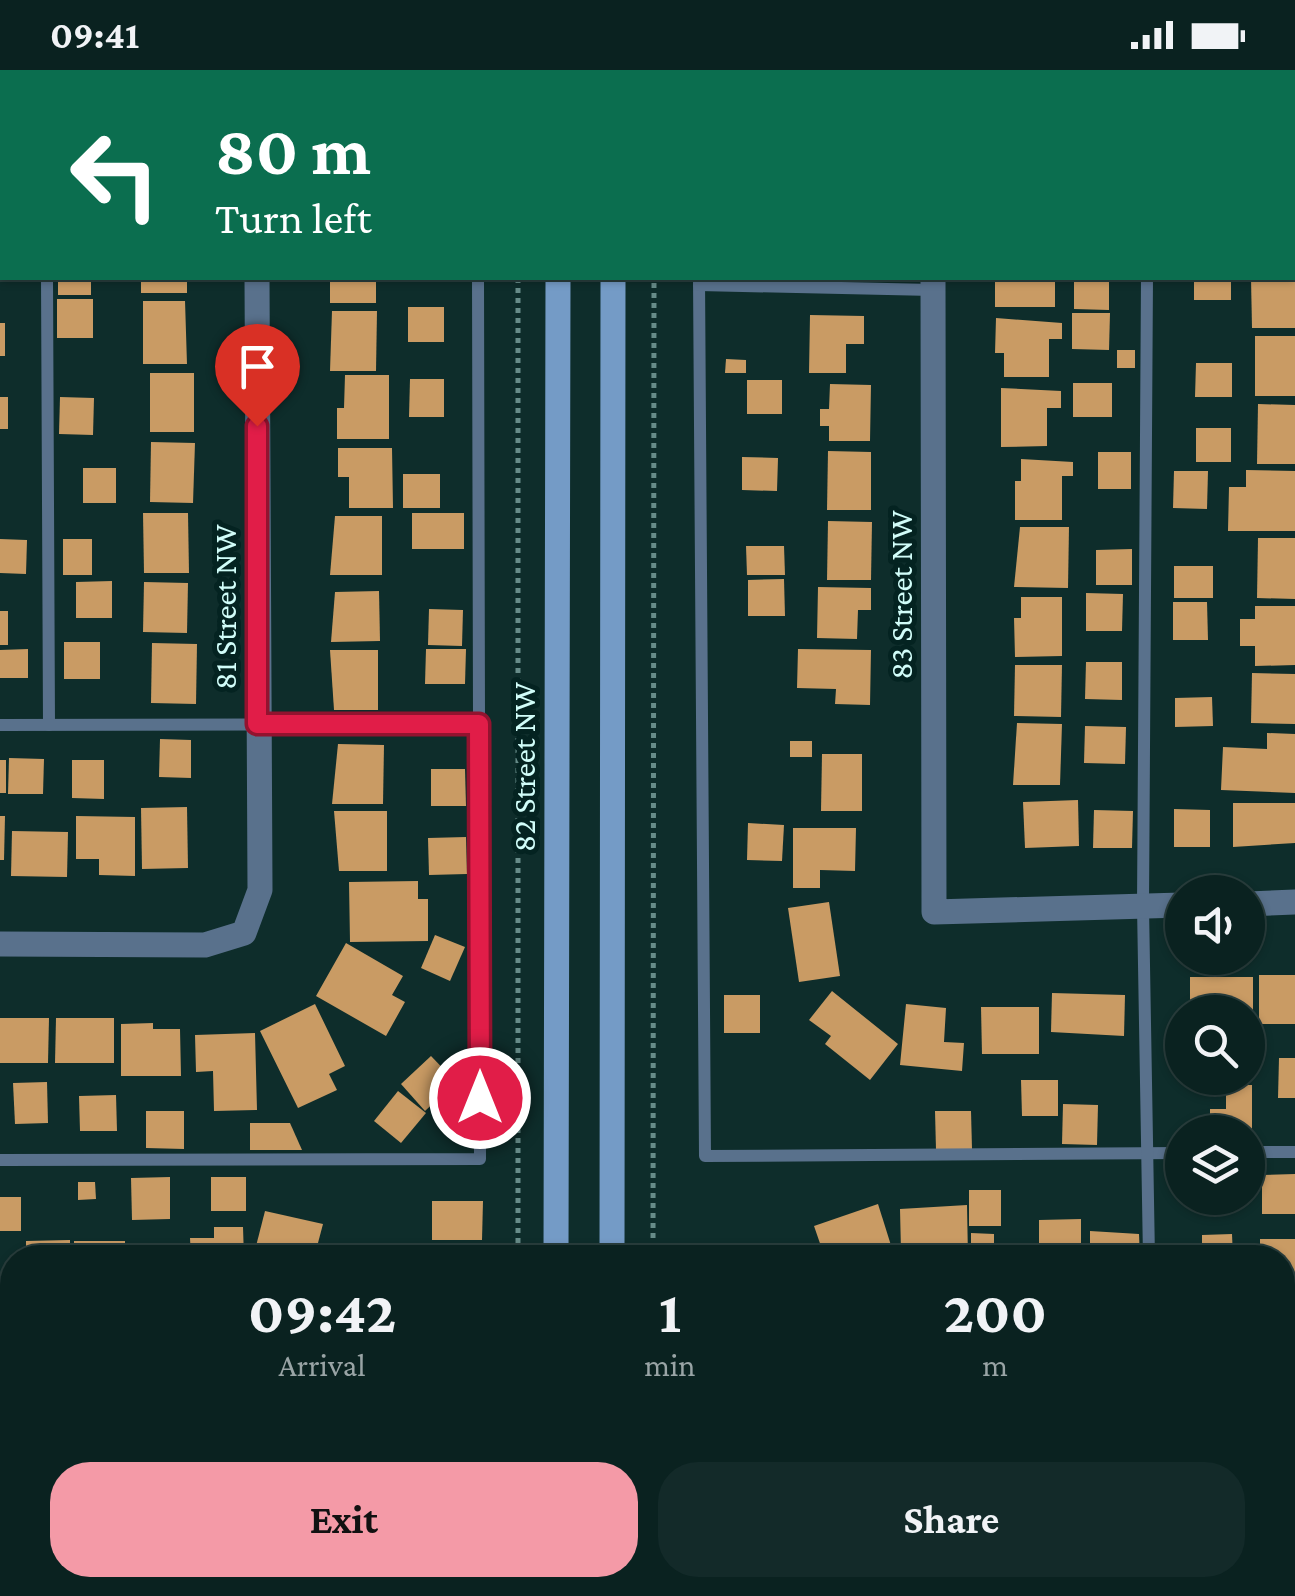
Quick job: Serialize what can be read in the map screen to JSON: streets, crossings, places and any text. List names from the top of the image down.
{
  "streets": {
    "main road": ["82 Street NW"],
    "street": ["83 Street NW", "81 Street NW"]
  },
  "page": {
    "status": "09:41",
    "turn": ["80 m", "Turn left"],
    "eta": [
      "09:42",
      "Arrival",
      "1",
      "min",
      "200",
      "m"
    ],
    "buttons": ["Exit", "Share"]
  }
}
